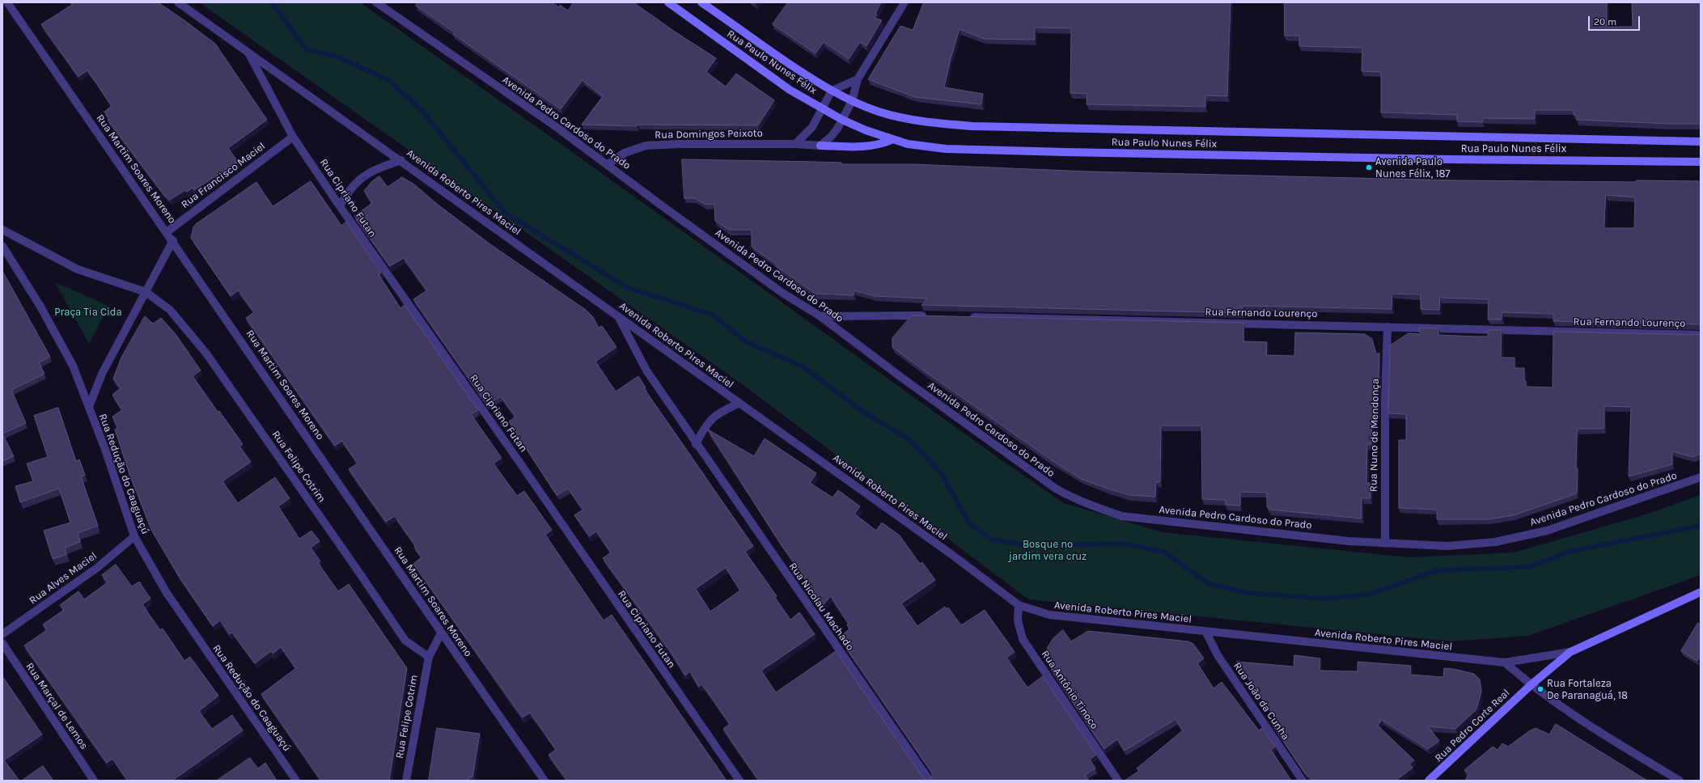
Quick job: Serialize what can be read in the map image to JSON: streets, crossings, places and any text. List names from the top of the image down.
{
  "streets": {
    "main road": ["Rua Paulo Nunes Félix", "Avenida Roberto Pires Maciel", "Rua Pedro Corte Real"],
    "street": [
      "Avenida Pedro Cardoso do Prado",
      "Rua Domingos Peixoto",
      "Rua Martim Soares Moreno",
      "Rua Francisco Maciel",
      "Rua Cipriano Futan",
      "Rua Fernando Lourenço",
      "Rua Nuno de Mendonça",
      "Rua Felipe Cotrim",
      "Rua Redução do Caaguaçú",
      "Rua Alves Maciel",
      "Rua Nicolau Machado",
      "Rua Antônio Tinoco",
      "Rua João da Cunha",
      "Rua Marçal de Lemos"
    ]
  },
  "crossings": [
    ["Avenida Pedro Cardoso do Prado", "Rua Domingos Peixoto"],
    ["Avenida Pedro Cardoso do Prado", "Rua Nuno de Mendonça"],
    ["Rua Martim Soares Moreno", "Rua Francisco Maciel"],
    ["Rua Martim Soares Moreno", "Rua Felipe Cotrim"],
    ["Rua Francisco Maciel", "Rua Cipriano Futan"],
    ["Avenida Roberto Pires Maciel", "Rua Cipriano Futan"],
    ["Avenida Roberto Pires Maciel", "Rua Nicolau Machado"],
    ["Avenida Roberto Pires Maciel", "Rua Antônio Tinoco"],
    ["Avenida Roberto Pires Maciel", "Rua João da Cunha"],
    ["Avenida Roberto Pires Maciel", "Rua Pedro Corte Real"],
    ["Rua Fernando Lourenço", "Rua Nuno de Mendonça"],
    ["Rua Redução do Caaguaçú", "Rua Alves Maciel"]
  ],
  "parks": ["Praça Tia Cida", "Bosque no jardim vera cruz"],
  "places": ["Avenida Paulo Nunes Félix, 187", "Rua Fortaleza De Paranaguá, 18"],
  "scale_bar": "20 m"
}
